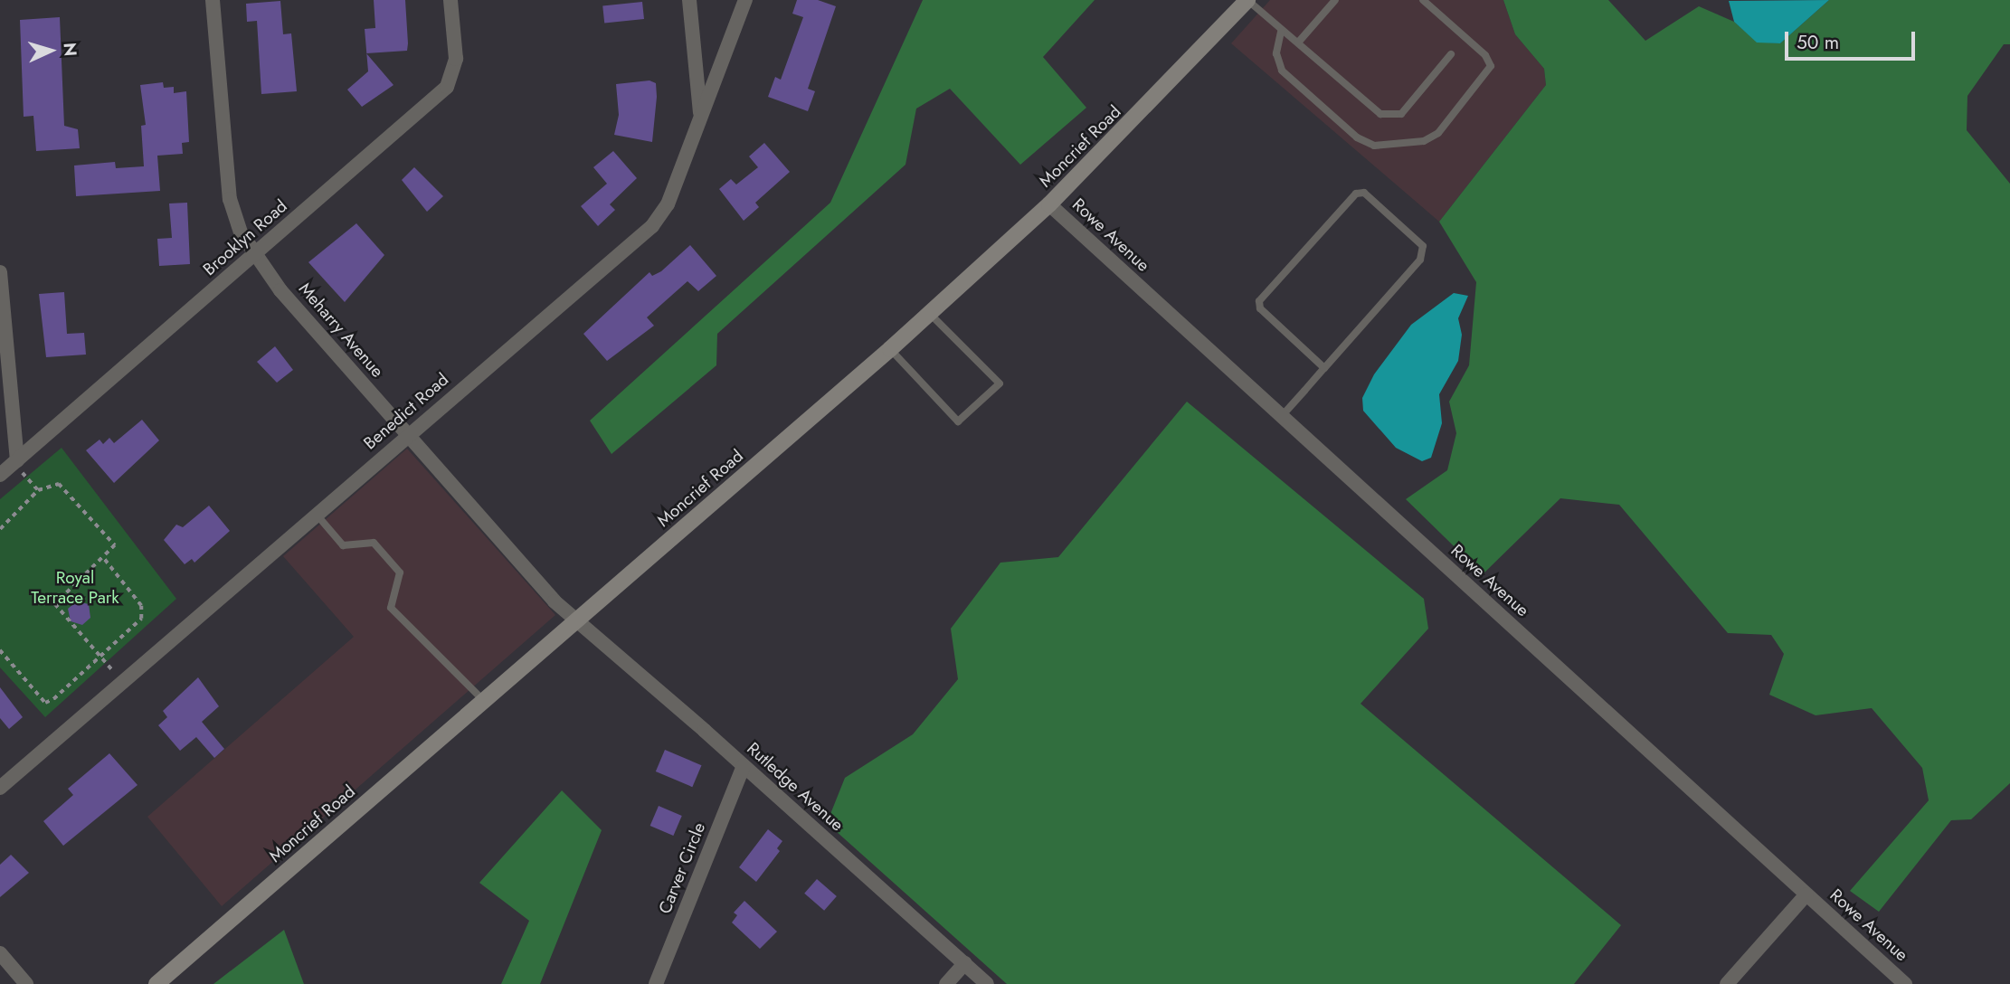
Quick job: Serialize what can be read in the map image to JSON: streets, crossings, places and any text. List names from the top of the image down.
{
  "streets": {
    "main road": ["Moncrief Road"],
    "street": [
      "Rowe Avenue",
      "Brooklyn Road",
      "Meharry Avenue",
      "Benedict Road",
      "Rutledge Avenue",
      "Carver Circle"
    ]
  },
  "crossings": [
    ["Moncrief Road", "Rowe Avenue"],
    ["Moncrief Road", "Meharry Avenue"],
    ["Moncrief Road", "Rutledge Avenue"],
    ["Brooklyn Road", "Meharry Avenue"],
    ["Meharry Avenue", "Benedict Road"],
    ["Meharry Avenue", "Rutledge Avenue"],
    ["Rutledge Avenue", "Carver Circle"]
  ],
  "parks": ["Royal Terrace Park"],
  "scale_bar": "50 m",
  "north": "right"
}
